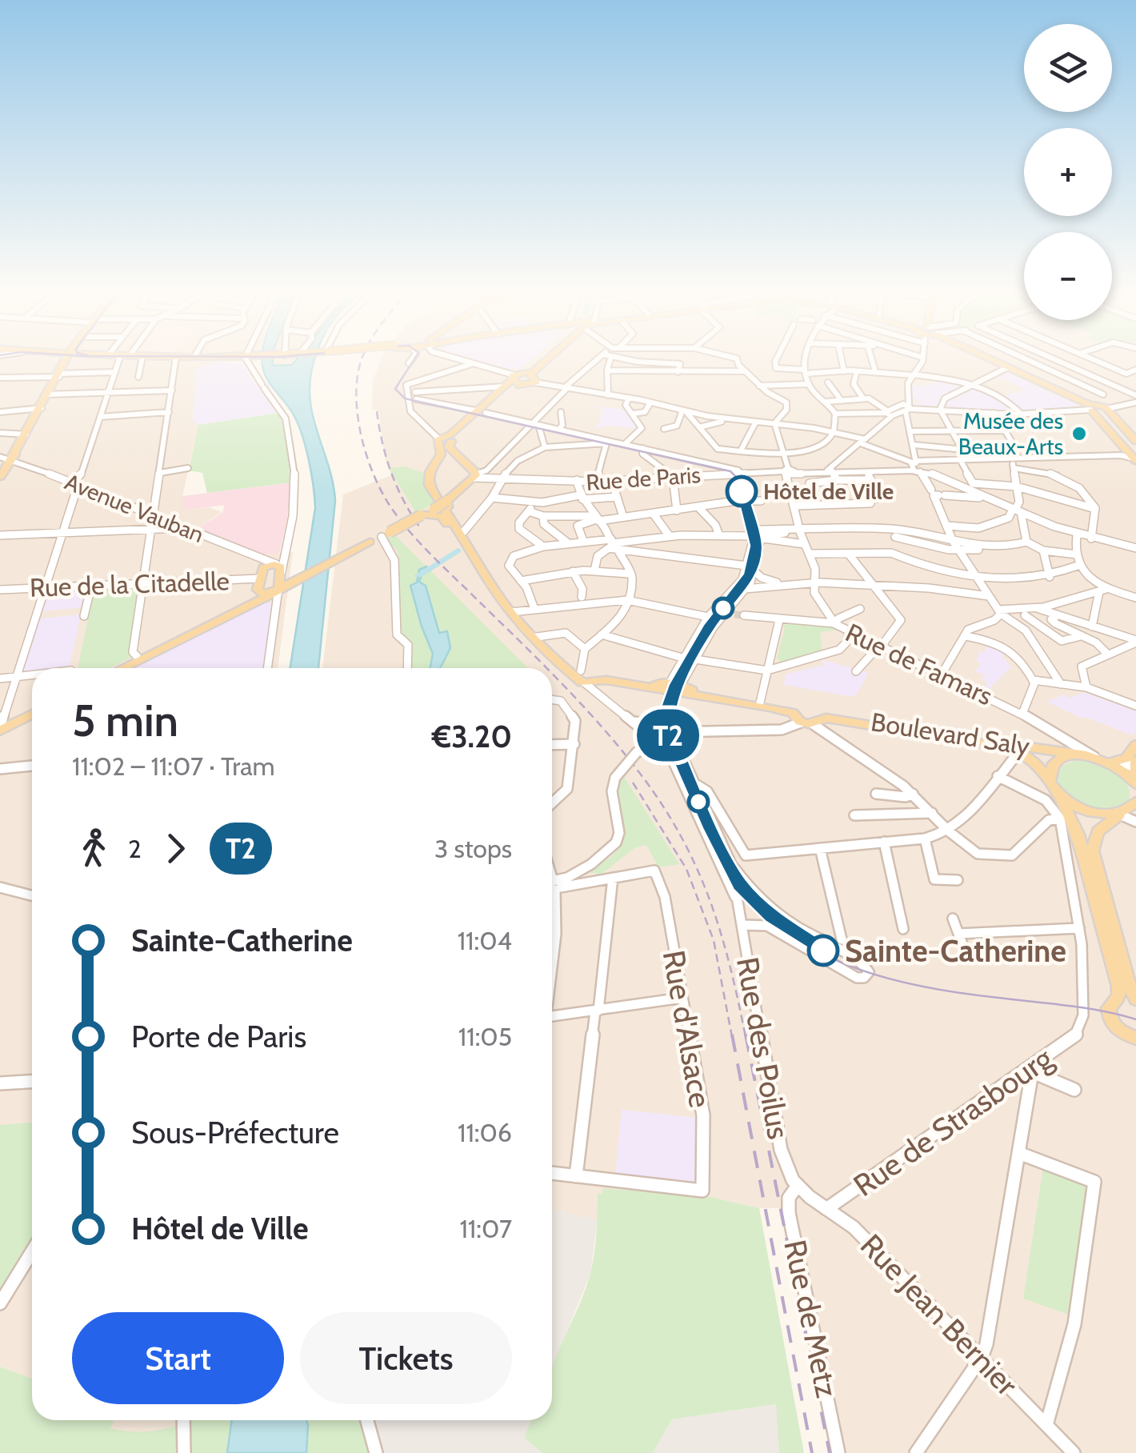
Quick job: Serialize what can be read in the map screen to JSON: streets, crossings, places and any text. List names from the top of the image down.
{
  "streets": {
    "main road": ["Boulevard Saly"],
    "street": [
      "Rue de Paris",
      "Avenue Vauban",
      "Rue de la Citadelle",
      "Rue de Famars",
      "Rue d'Alsace",
      "Rue des Poilus",
      "Rue de Strasbourg",
      "Rue Jean Bernier",
      "Rue de Metz"
    ]
  },
  "crossings": [
    ["Rue de Paris", "Rue de Famars"],
    ["Avenue Vauban", "Rue de la Citadelle"],
    ["Rue de Famars", "Boulevard Saly"],
    ["Rue des Poilus", "Rue Jean Bernier"],
    ["Rue des Poilus", "Rue de Metz"],
    ["Rue de Strasbourg", "Rue Jean Bernier"],
    ["Rue Jean Bernier", "Rue de Metz"]
  ],
  "places": ["Musée des Beaux-Arts", "Hôtel de Ville", "Sainte-Catherine"],
  "lines": ["tram line T2"],
  "page": {
    "on_map": "T2",
    "map_buttons": ["+", "−"],
    "heading": ["5 min", "11:02 – 11:07 · Tram", "€3.20"],
    "legs": ["2", "T2", "3 stops"],
    "list": [
      {
        "name": "Sainte-Catherine",
        "value": "11:04"
      },
      {
        "name": "Porte de Paris",
        "value": "11:05"
      },
      {
        "name": "Sous-Préfecture",
        "value": "11:06"
      },
      {
        "name": "Hôtel de Ville",
        "value": "11:07"
      }
    ],
    "buttons": ["Start", "Tickets"]
  }
}
